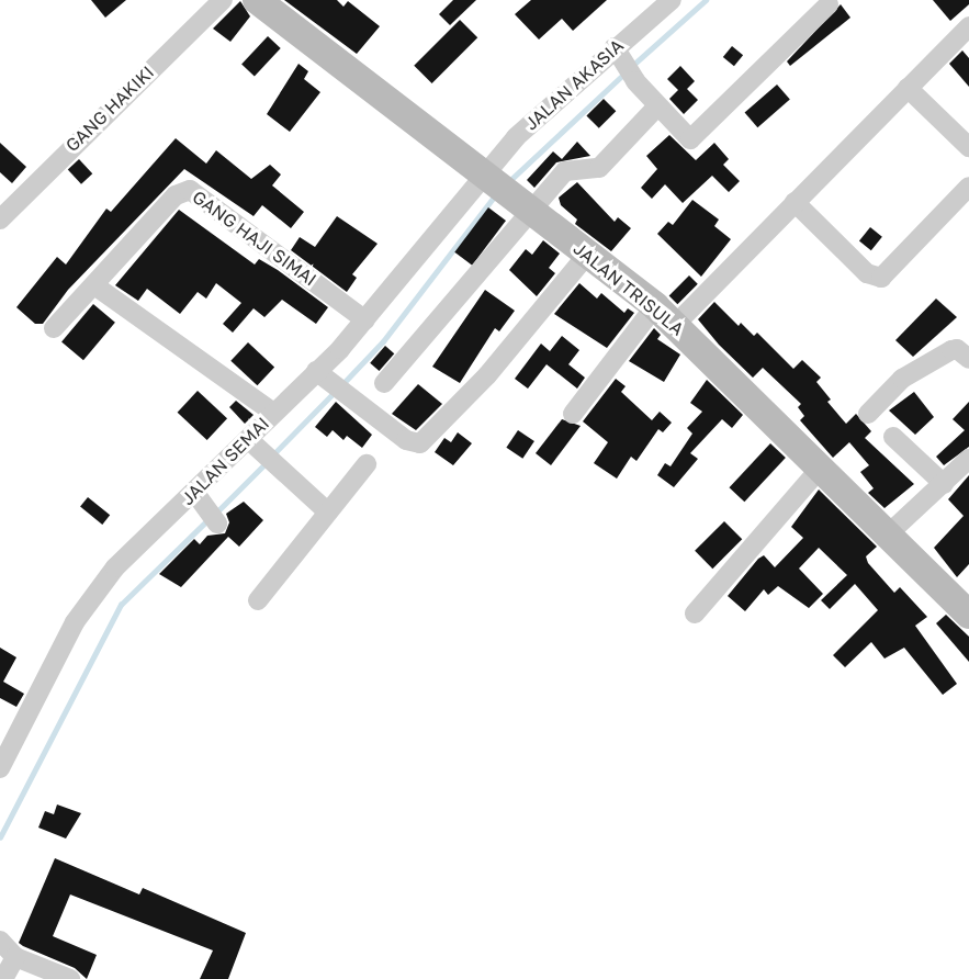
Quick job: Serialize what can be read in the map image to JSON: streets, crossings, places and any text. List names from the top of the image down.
{
  "streets": {
    "street": [
      "JALAN AKASIA",
      "GANG HAKIKI",
      "GANG HAJI SIMAI",
      "JALAN TRISULA",
      "JALAN SEMAI"
    ]
  },
  "crossings": [
    ["JALAN AKASIA", "JALAN TRISULA"],
    ["JALAN AKASIA", "JALAN SEMAI"],
    ["GANG HAJI SIMAI", "JALAN SEMAI"],
    ["JALAN TRISULA", "JALAN SEMAI"]
  ]
}
